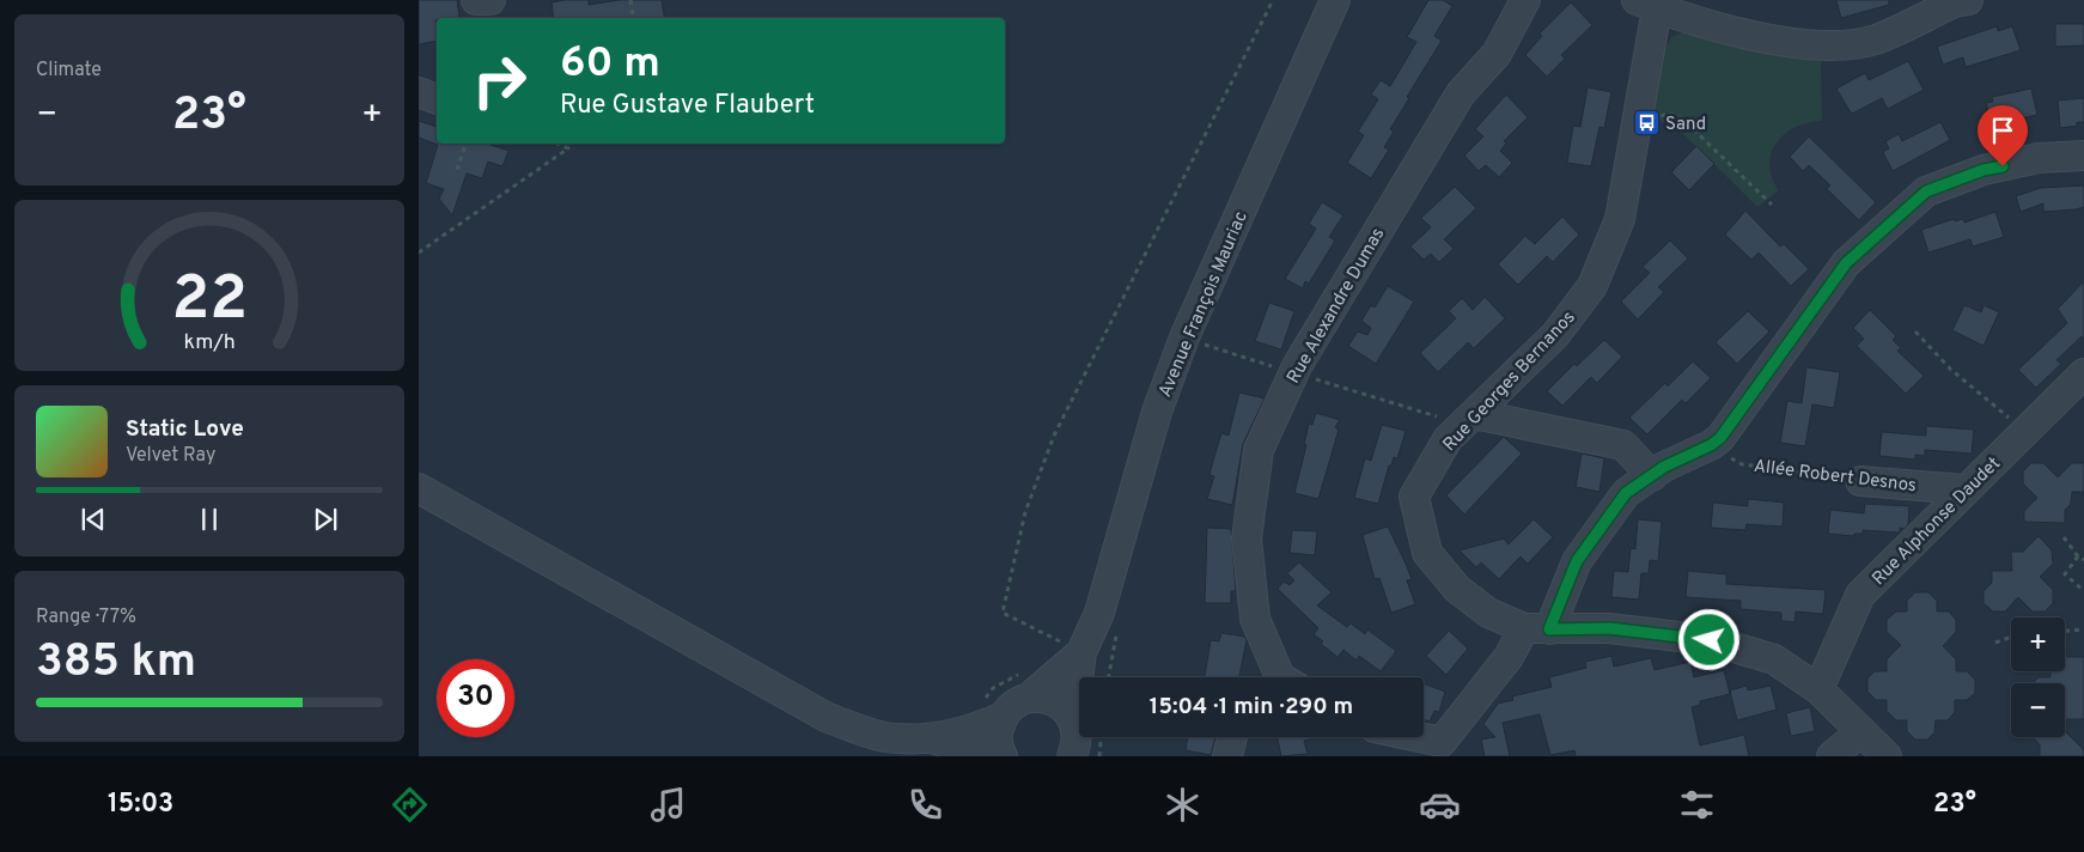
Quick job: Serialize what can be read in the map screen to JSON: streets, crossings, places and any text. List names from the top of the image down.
{
  "streets": {
    "street": [
      "Avenue François Mauriac",
      "Rue Alexandre Dumas",
      "Rue Georges Bernanos",
      "Allée Robert Desnos",
      "Rue Alphonse Daudet"
    ]
  },
  "crossings": [
    ["Rue Georges Bernanos", "Rue Alphonse Daudet"],
    ["Allée Robert Desnos", "Rue Alphonse Daudet"]
  ],
  "places": {
    "bus stop": ["Sand"]
  },
  "page": {
    "tile": [
      "Climate",
      ["Range · 77%", "385 km"]
    ],
    "turn": ["60 m", "Rue Gustave Flaubert"],
    "heat": ["−", "23°", "+"],
    "song": ["Static Love", "Velvet Ray"],
    "map_buttons": ["+", "−"],
    "limit": "30",
    "trip": "15:04 · 1 min · 290 m",
    "tabs": ["15:03", "23°"],
    "gauge": ["22", "km/h"]
  }
}
